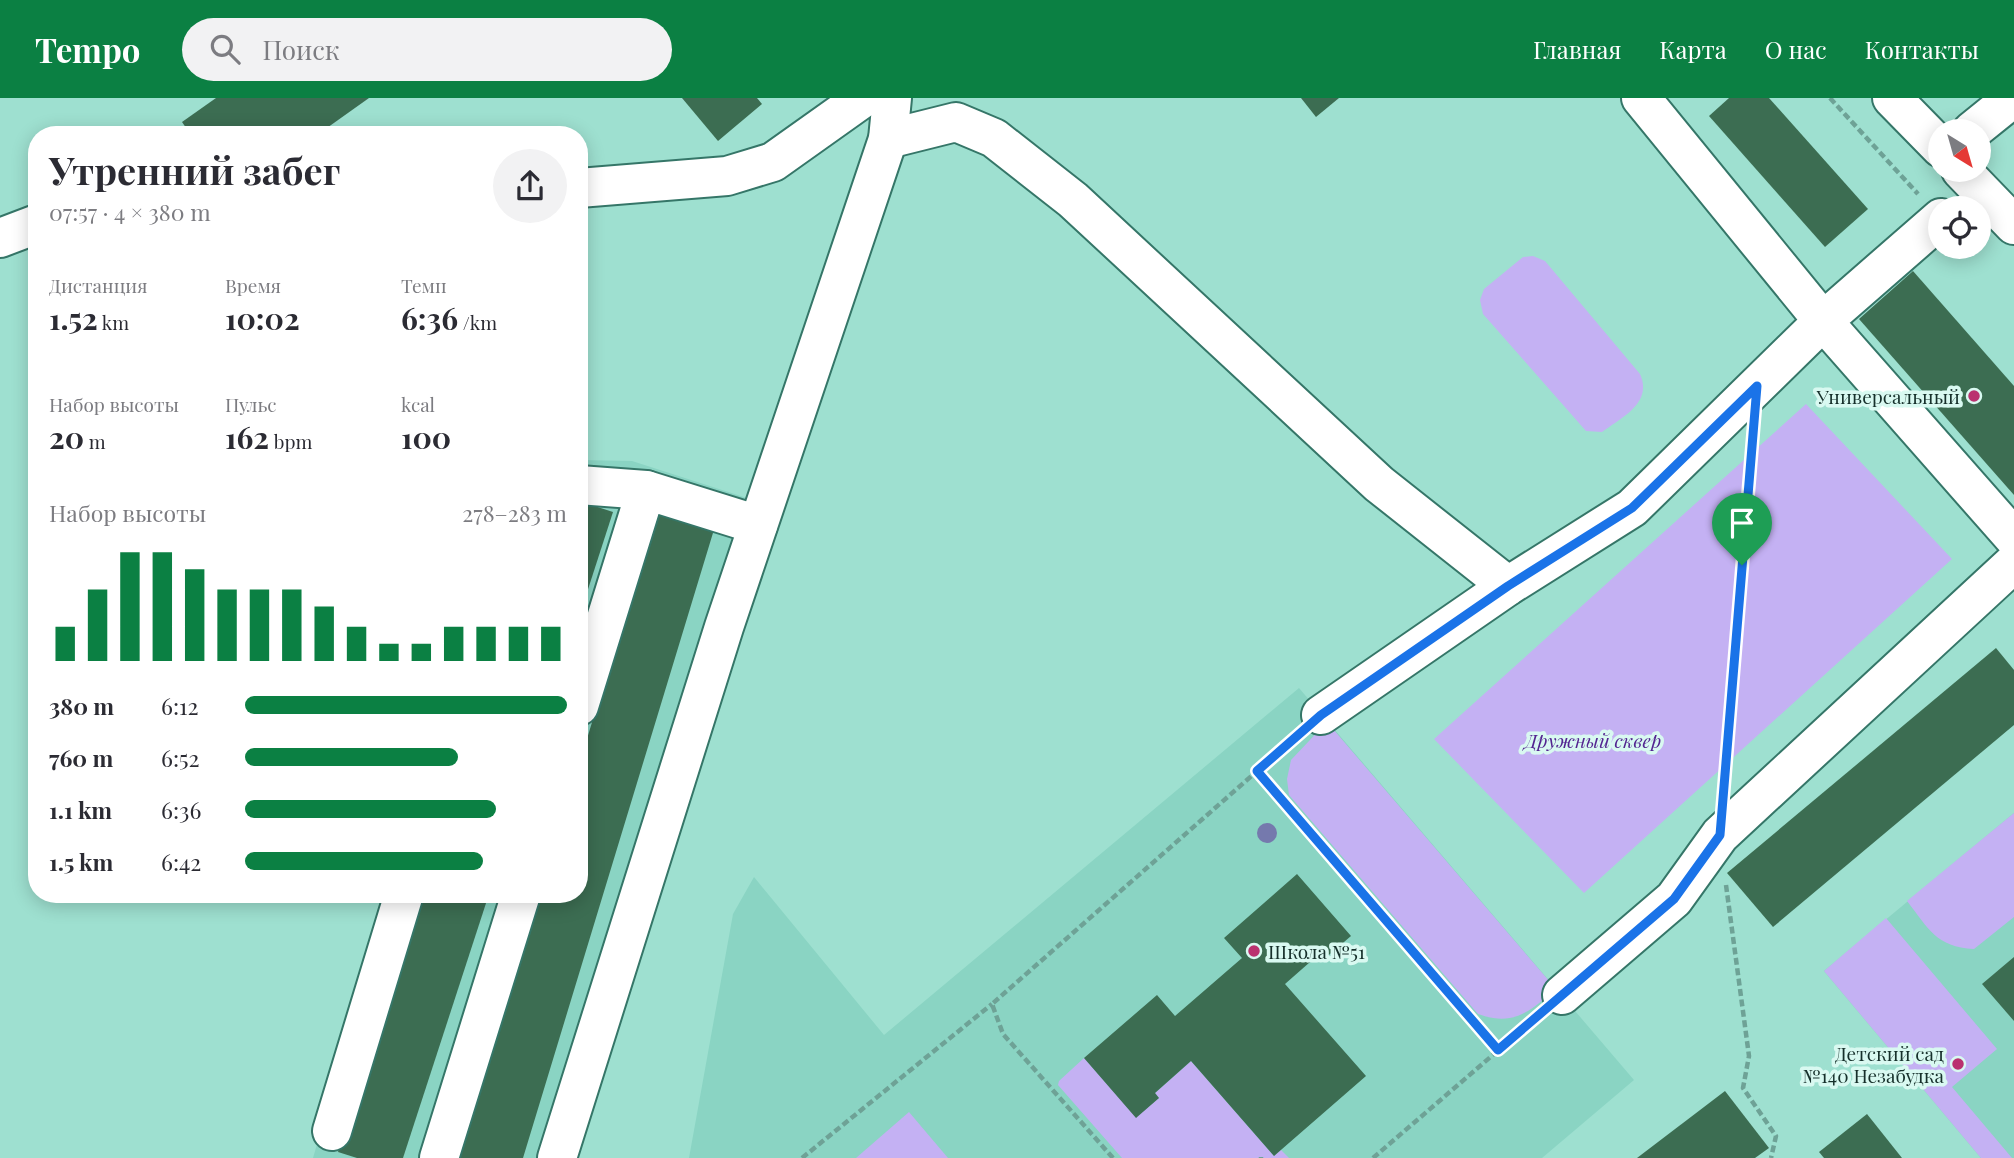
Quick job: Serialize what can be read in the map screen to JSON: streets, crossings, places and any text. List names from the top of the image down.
{
  "parks": ["Дружный сквер"],
  "places": ["Универсальный", "Школа №51", "Детский сад №140 Незабудка"],
  "north": "bottom right",
  "page": {
    "header": "Tempo",
    "search": "Поиск",
    "nav": [
      "Главная",
      "Карта",
      "О нас",
      "Контакты"
    ],
    "heading": ["Утренний забег", "07:57 · 4 × 380 m"],
    "stats": [
      ["Дистанция", "1.52 km"],
      ["Время", "10:02"],
      ["Темп", "6:36 /km"],
      ["Набор высоты", "20 m"],
      ["Пульс", "162 bpm"],
      ["kcal", "100"]
    ],
    "chart": ["Набор высоты", "278–283 m"],
    "list": [
      {
        "name": "380 m",
        "note": "6:12"
      },
      {
        "name": "760 m",
        "note": "6:52"
      },
      {
        "name": "1.1 km",
        "note": "6:36"
      },
      {
        "name": "1.5 km",
        "note": "6:42"
      }
    ]
  }
}
